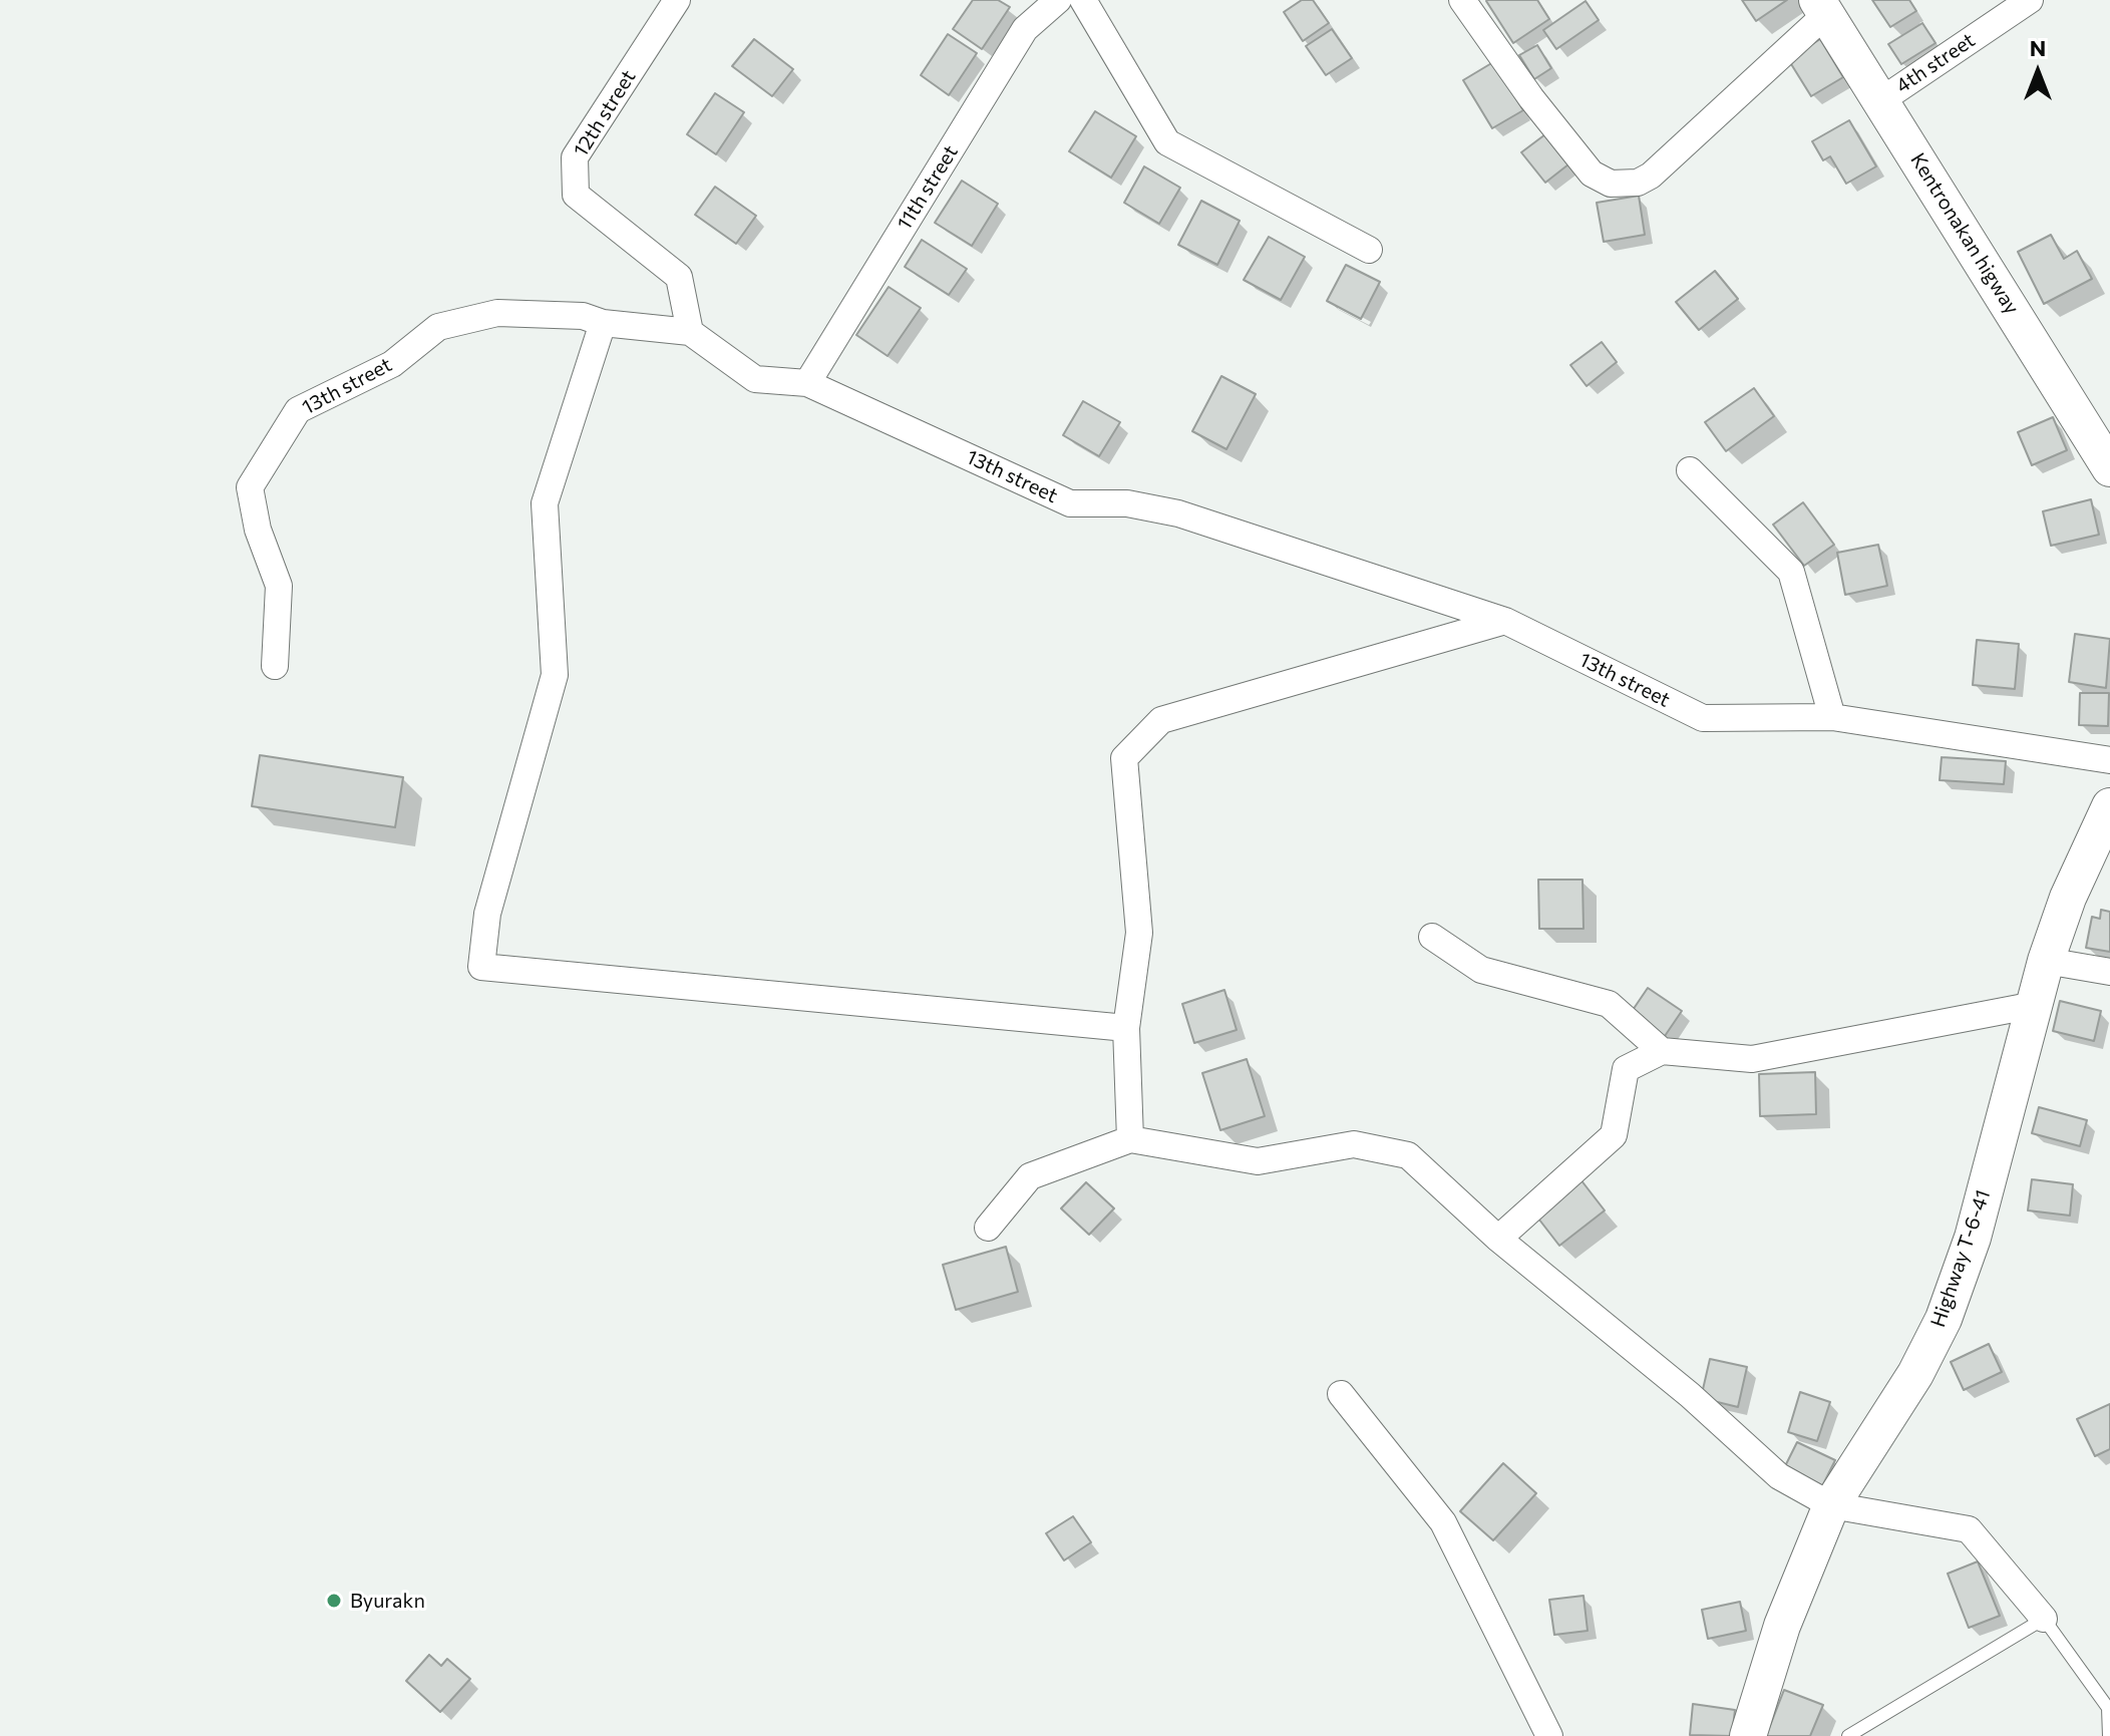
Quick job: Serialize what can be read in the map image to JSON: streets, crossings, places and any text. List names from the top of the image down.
{
  "streets": {
    "main road": ["Kentronakan higway", "Highway T-6-41"],
    "street": [
      "4th street",
      "12th street",
      "11th street",
      "13th street"
    ]
  },
  "crossings": [
    ["4th street", "Kentronakan higway"],
    ["12th street", "13th street"],
    ["11th street", "13th street"]
  ],
  "places": ["Byurakn"],
  "north": "top"
}
